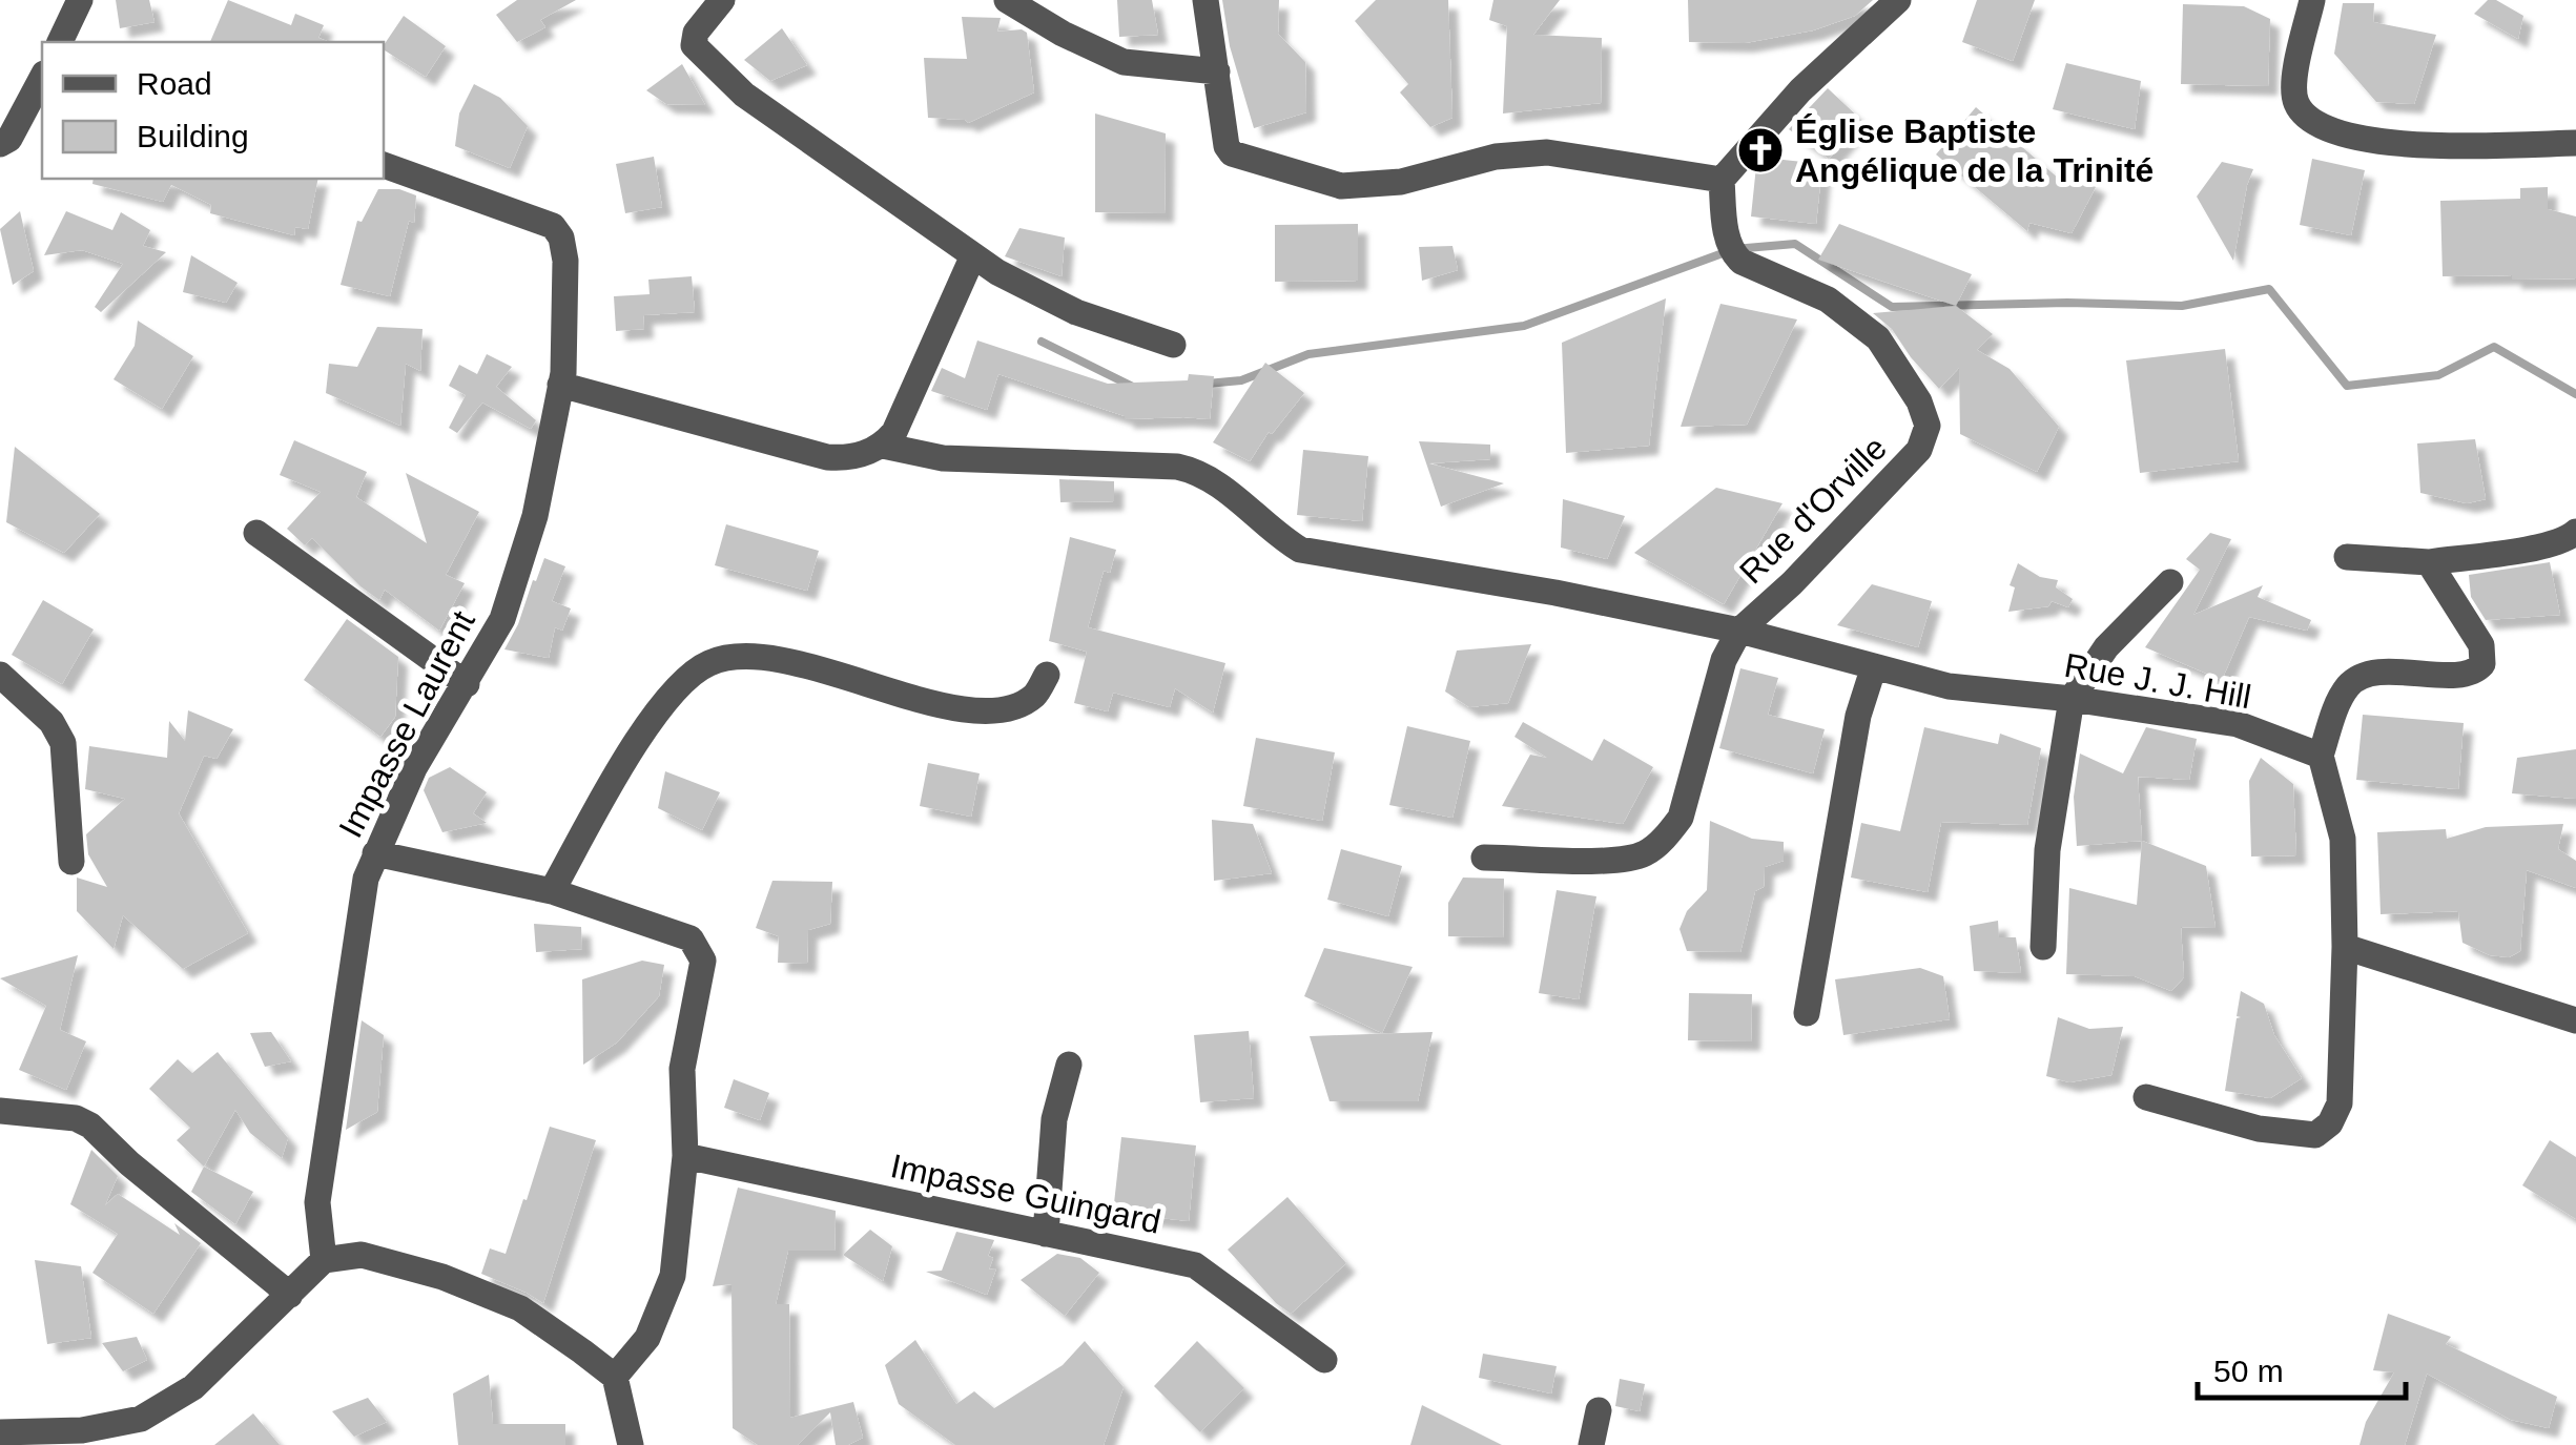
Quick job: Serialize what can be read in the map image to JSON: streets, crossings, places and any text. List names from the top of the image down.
{
  "streets": {
    "street": [
      "Rue d'Orville",
      "Rue J. J. Hill",
      "Impasse Laurent",
      "Impasse Guingard"
    ]
  },
  "crossings": [
    ["Rue d'Orville", "Rue J. J. Hill"]
  ],
  "places": {
    "church": ["Église Baptiste Angélique de la Trinité"]
  },
  "legend": ["Road", "Building"],
  "scale_bar": "50 m"
}
